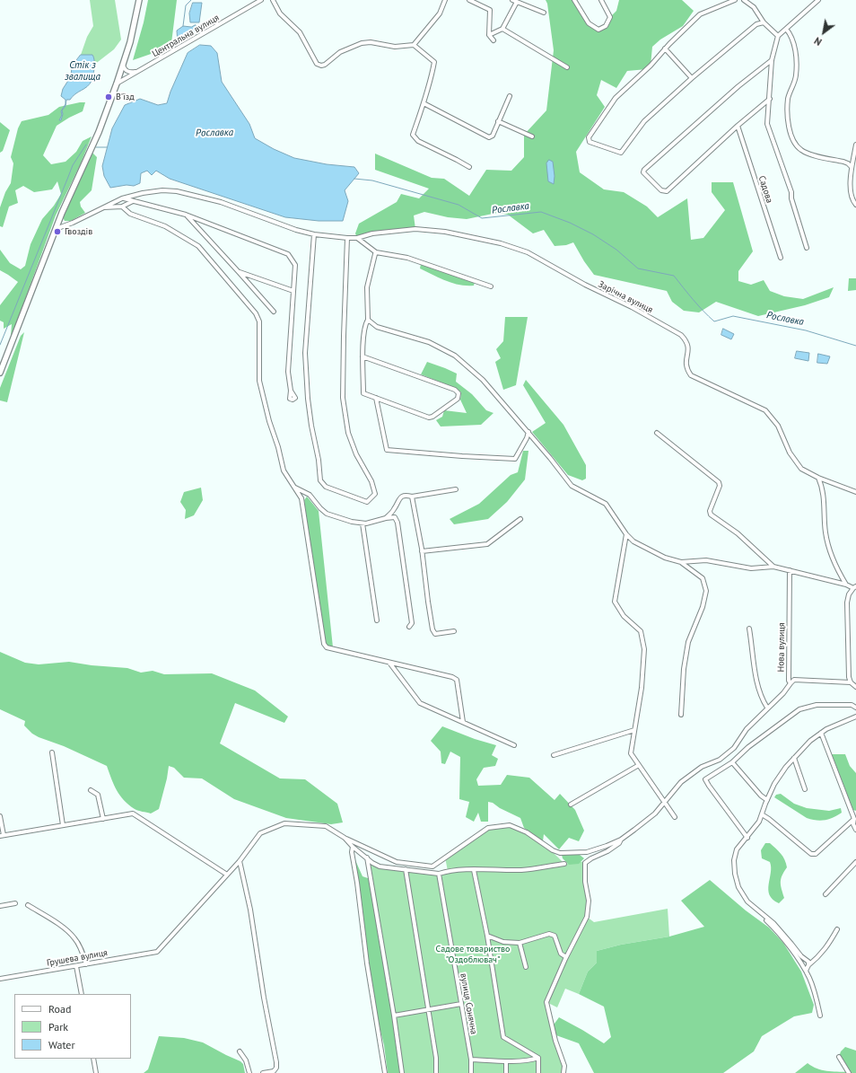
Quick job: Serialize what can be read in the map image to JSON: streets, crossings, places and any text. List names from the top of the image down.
{
  "streets": {
    "street": [
      "Центральна вулиця",
      "Садова",
      "Зарічна вулиця",
      "Нова вулиця",
      "Грушева вулиця",
      "вулиця Сонячна"
    ]
  },
  "water": ["Стік з звалища", "Рославка"],
  "parks": ["Садове товариство \"Оздоблювач\""],
  "places": ["В'їзд", "Гвоздів"],
  "legend": ["Road", "Park", "Water"],
  "north": "bottom left"
}
